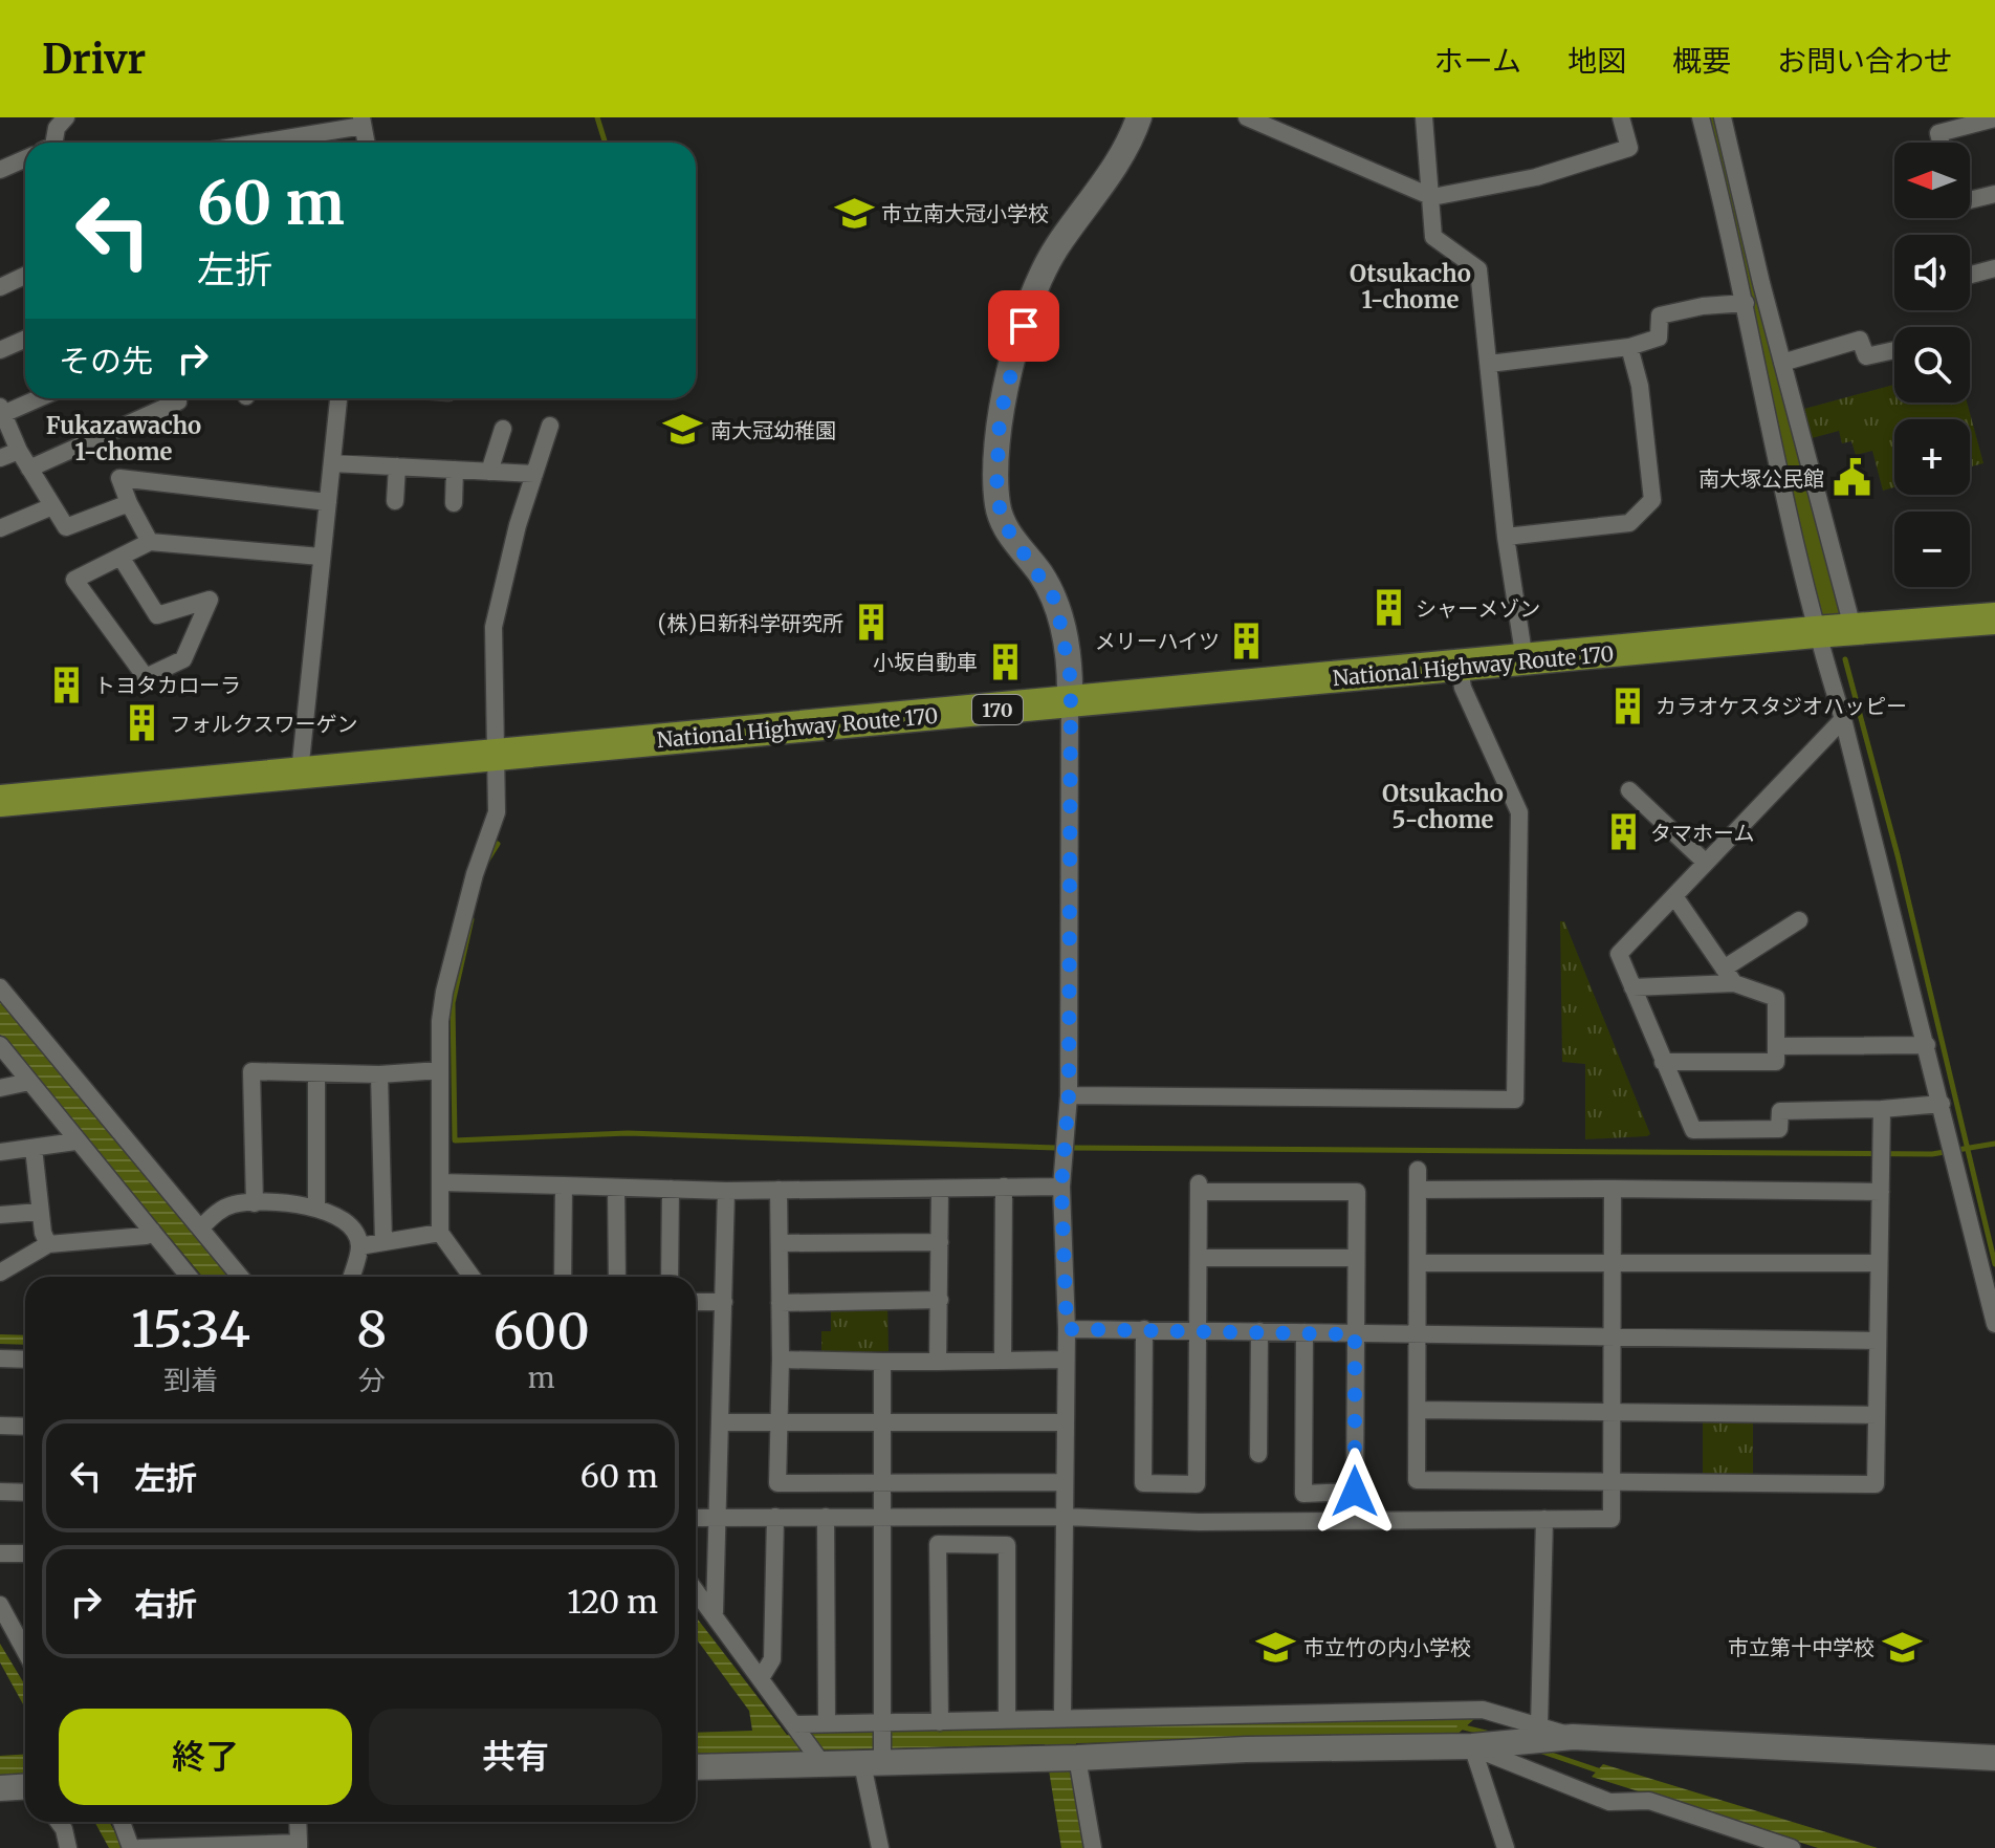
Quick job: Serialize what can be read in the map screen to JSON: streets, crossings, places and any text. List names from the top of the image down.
{
  "streets": {
    "highway": ["National Highway Route 170", "170"]
  },
  "districts": ["Otsukacho 1-chome", "Fukazawacho 1-chome", "Otsukacho 5-chome"],
  "places": {
    "school or university": [
      "市立南大冠小学校",
      "南大冠幼稚園",
      "市立竹の内小学校",
      "市立第十中学校"
    ],
    "public building": ["南大塚公民館"],
    "building": [
      "シャーメゾン",
      "(株)日新科学研究所",
      "メリーハイツ",
      "小坂自動車",
      "トヨタカローラ",
      "カラオケスタジオハッピー",
      "フォルクスワーゲン",
      "タマホーム"
    ]
  },
  "north": "left",
  "page": {
    "header": "Drivr",
    "nav": [
      "ホーム",
      "地図",
      "概要",
      "お問い合わせ"
    ],
    "map_buttons": ["+", "−"],
    "turn": ["60 m", "左折"],
    "then": "その先",
    "eta": [
      "15:34",
      "到着",
      "8",
      "分",
      "600",
      "m"
    ],
    "list": [
      {
        "name": "左折",
        "value": "60 m"
      },
      {
        "name": "右折",
        "value": "120 m"
      }
    ],
    "buttons": ["終了", "共有"]
  }
}
